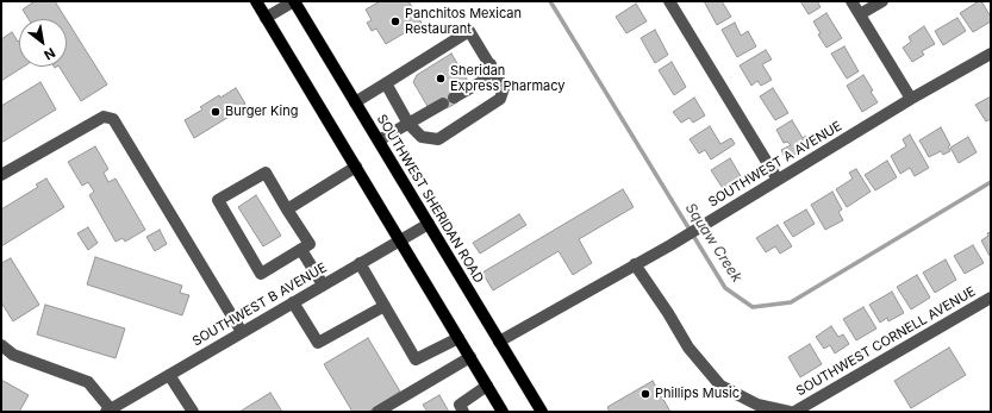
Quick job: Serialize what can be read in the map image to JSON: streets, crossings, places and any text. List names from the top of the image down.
{
  "streets": {
    "main road": ["SOUTHWEST SHERIDAN ROAD"],
    "street": ["SOUTHWEST A AVENUE", "SOUTHWEST B AVENUE", "SOUTHWEST CORNELL AVENUE"]
  },
  "crossings": [
    ["SOUTHWEST A AVENUE", "SOUTHWEST SHERIDAN ROAD"],
    ["SOUTHWEST A AVENUE", "SOUTHWEST CORNELL AVENUE"],
    ["SOUTHWEST SHERIDAN ROAD", "SOUTHWEST B AVENUE"]
  ],
  "water": ["Squaw Creek"],
  "places": [
    "Panchitos Mexican Restaurant",
    "Sheridan Express Pharmacy",
    "Burger King",
    "Phillips Music"
  ],
  "north": "bottom right"
}
